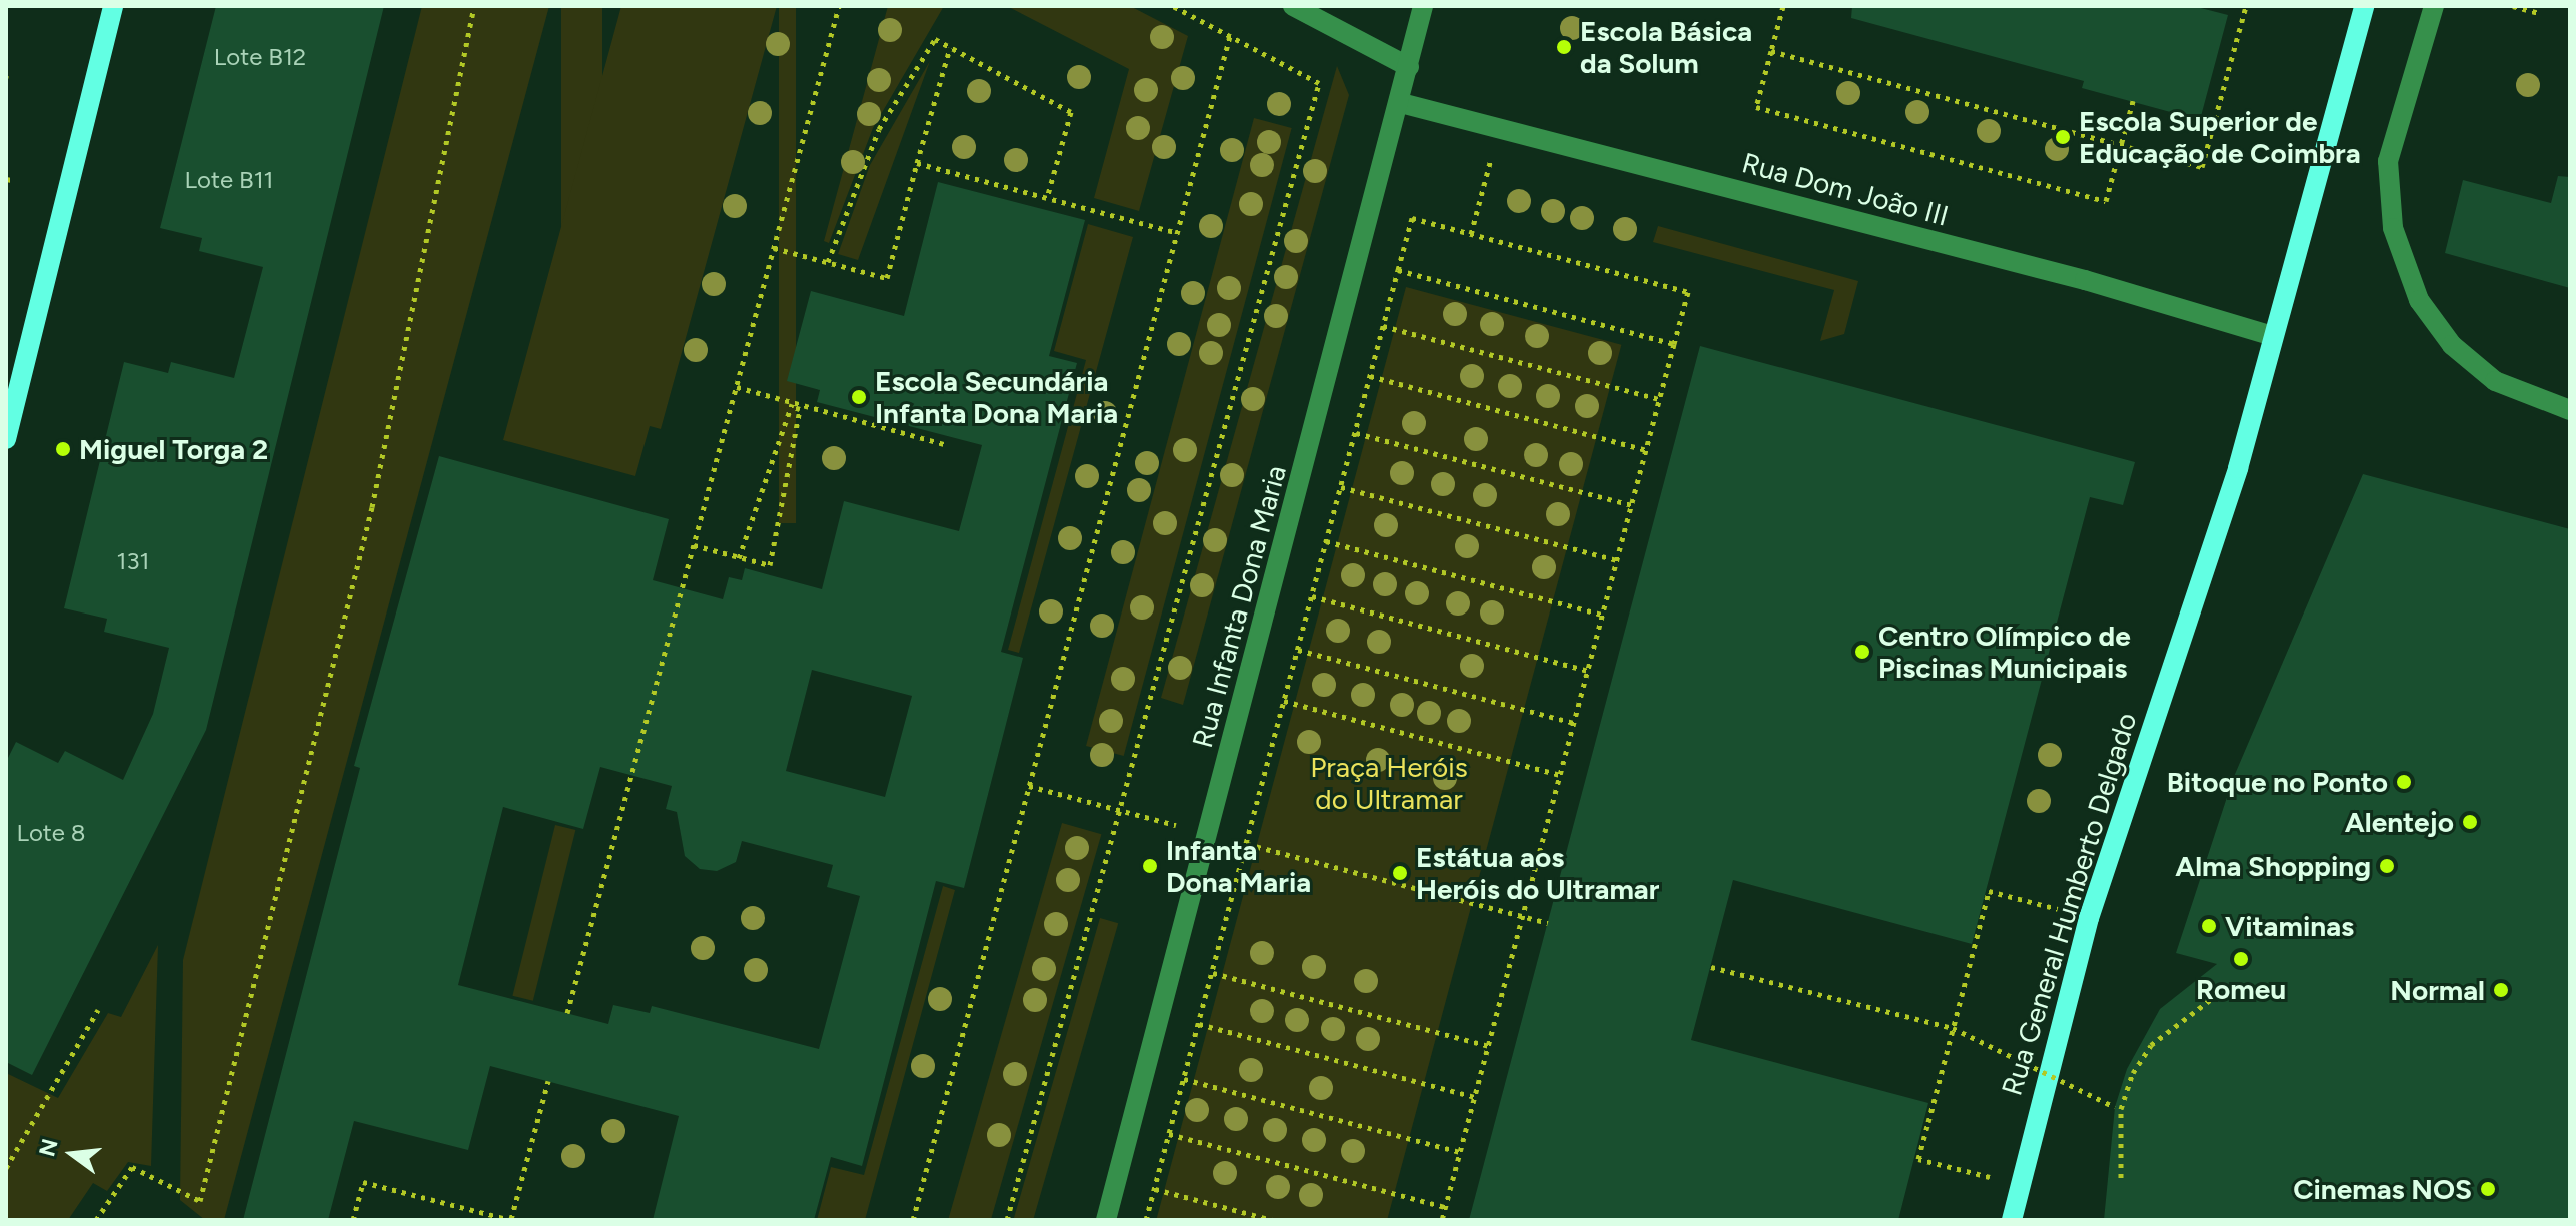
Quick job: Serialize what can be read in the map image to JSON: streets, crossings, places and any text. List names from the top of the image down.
{
  "streets": {
    "main road": ["Rua General Humberto Delgado"],
    "street": ["Rua Dom João III", "Rua Infanta Dona Maria"]
  },
  "crossings": [
    ["Rua Dom João III", "Rua Infanta Dona Maria"],
    ["Rua Dom João III", "Rua General Humberto Delgado"]
  ],
  "parks": ["Praça Heróis do Ultramar"],
  "places": [
    "Escola Básica da Solum",
    "Escola Superior de Educação de Coimbra",
    "Escola Secundária Infanta Dona Maria",
    "Miguel Torga 2",
    "Centro Olímpico de Piscinas Municipais",
    "Bitoque no Ponto",
    "Alentejo",
    "Infanta Dona Maria",
    "Alma Shopping",
    "Estátua aos Heróis do Ultramar",
    "Vitaminas",
    "Romeu",
    "Normal",
    "Cinemas NOS"
  ],
  "house_numbers": [
    "Lote B12",
    "Lote B11",
    "131",
    "Lote 8"
  ],
  "north": "left"
}
